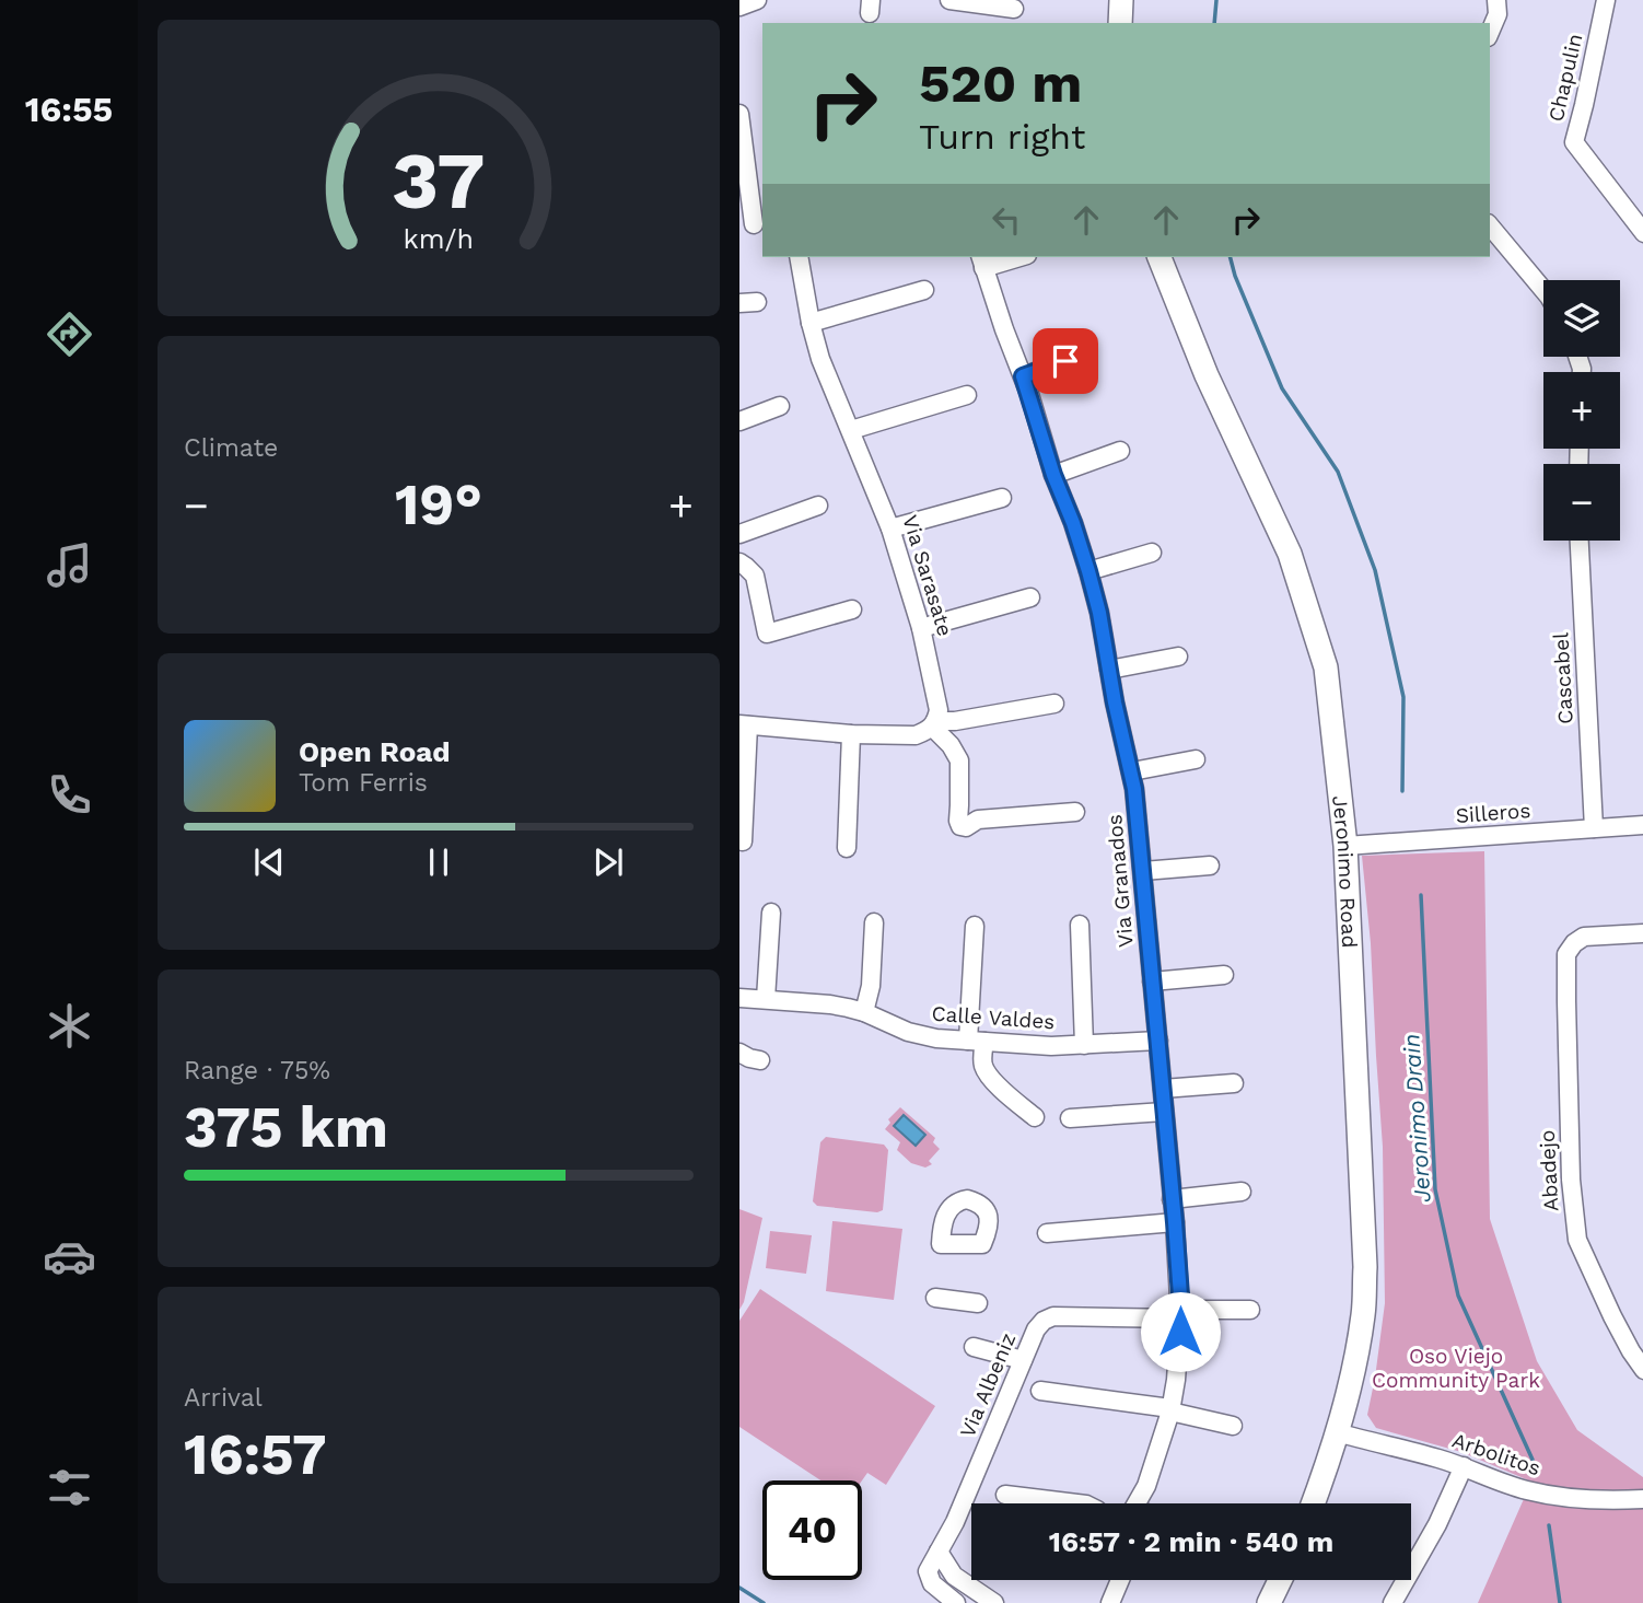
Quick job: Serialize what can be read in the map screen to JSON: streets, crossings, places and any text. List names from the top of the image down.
{
  "streets": {
    "main road": ["Jeronimo Road"],
    "street": [
      "Chapulin",
      "Via Sarasate",
      "Cascabel",
      "Silleros",
      "Via Granados",
      "Calle Valdes",
      "Abadejo",
      "Via Albeniz",
      "Arbolitos"
    ]
  },
  "crossings": [
    ["Cascabel", "Silleros"],
    ["Silleros", "Jeronimo Road"],
    ["Jeronimo Road", "Arbolitos"],
    ["Via Granados", "Calle Valdes"],
    ["Via Granados", "Via Albeniz"]
  ],
  "water": ["Jeronimo Drain"],
  "parks": ["Oso Viejo Community Park"],
  "page": {
    "tabs": "16:55",
    "turn": ["520 m", "Turn right"],
    "map_buttons": ["+", "−"],
    "tile": [
      "Climate",
      ["Range · 75%", "375 km"],
      ["Arrival", "16:57"]
    ],
    "heat": ["−", "19°", "+"],
    "song": ["Open Road", "Tom Ferris"],
    "limit": "40",
    "trip": "16:57 · 2 min · 540 m",
    "gauge": ["37", "km/h"]
  }
}
